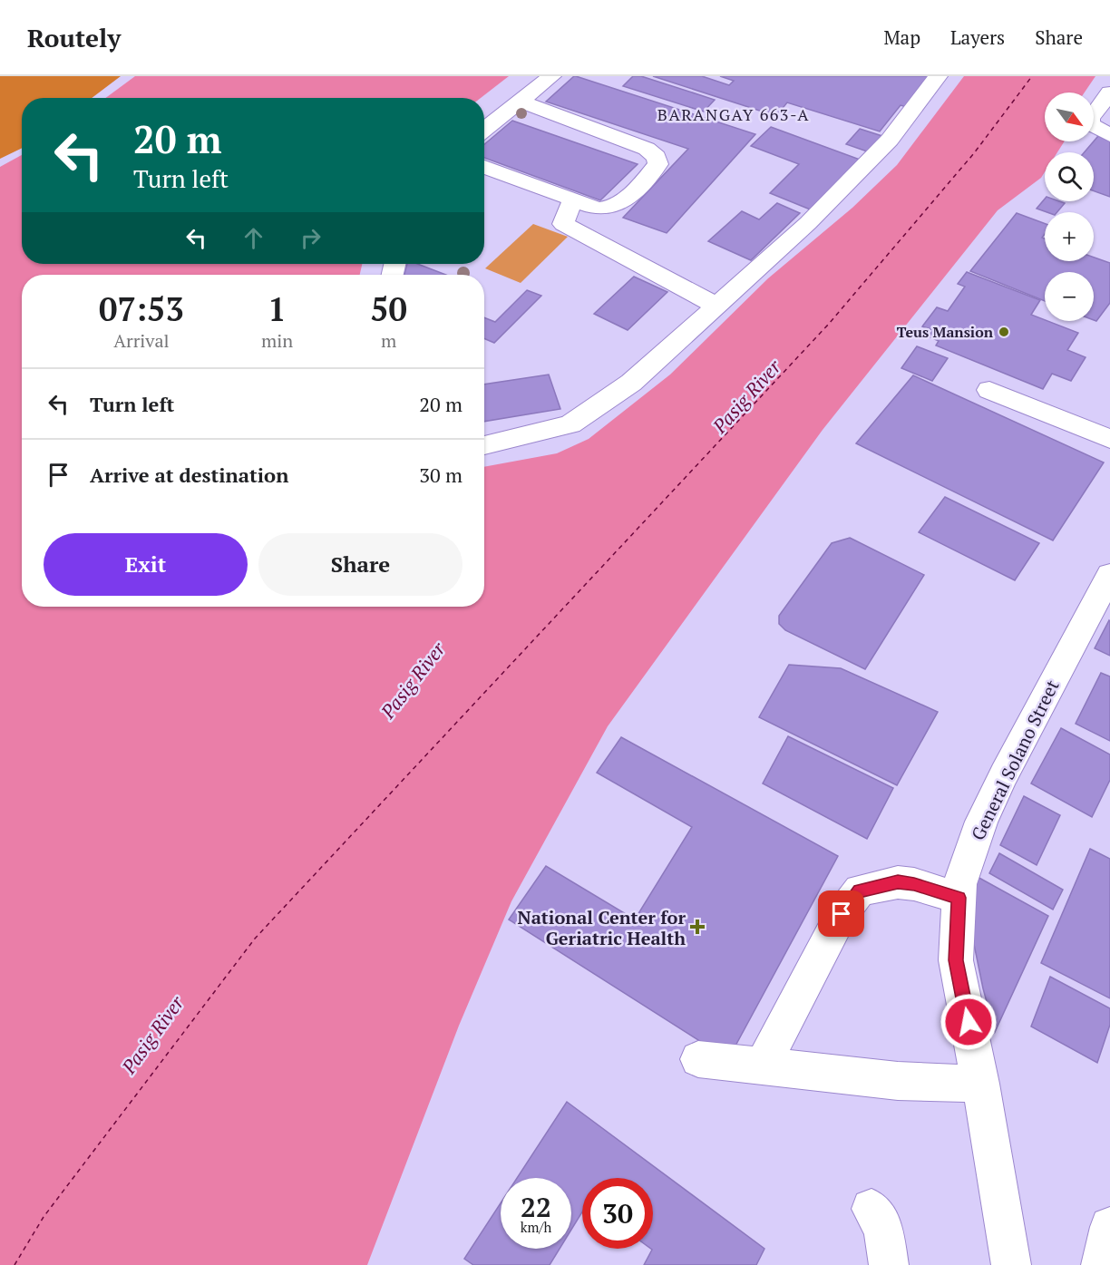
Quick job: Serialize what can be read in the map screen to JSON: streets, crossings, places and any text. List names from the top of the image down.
{
  "streets": {
    "street": ["General Solano Street"]
  },
  "districts": ["BARANGAY 663-A"],
  "water": ["Pasig River"],
  "places": {
    "other": ["Teus Mansion"],
    "health": ["National Center for Geriatric Health"]
  },
  "north": "bottom right",
  "page": {
    "header": "Routely",
    "nav": ["Map", "Layers", "Share"],
    "map_buttons": ["+", "−"],
    "turn": ["20 m", "Turn left"],
    "eta": [
      "07:53",
      "Arrival",
      "1",
      "min",
      "50",
      "m"
    ],
    "list": [
      {
        "name": "Turn left",
        "value": "20 m"
      },
      {
        "name": "Arrive at destination",
        "value": "30 m"
      }
    ],
    "buttons": ["Exit", "Share"],
    "speed": "22 km/h",
    "limit": "30"
  }
}
